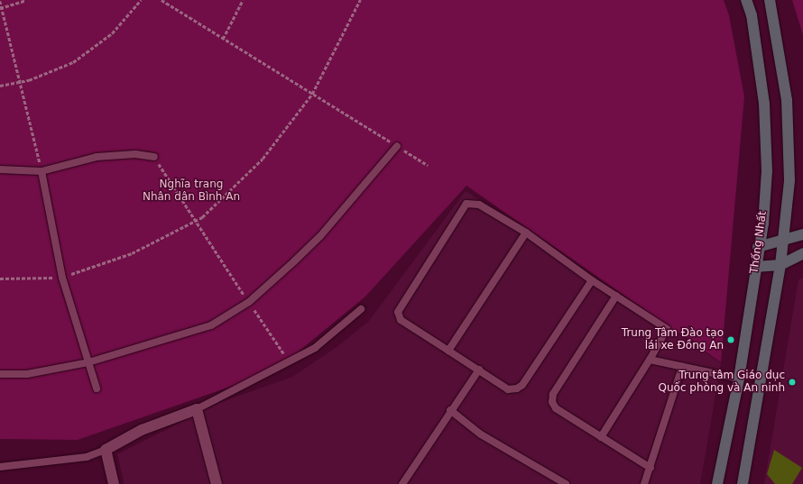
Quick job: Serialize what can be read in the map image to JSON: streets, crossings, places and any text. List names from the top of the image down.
{
  "streets": {
    "main road": ["Thống Nhất"]
  },
  "parks": ["Nghĩa trang Nhân dân Bình An"],
  "places": ["Trung Tâm Đào tạo lái xe Đồng An", "Trung tâm Giáo dục Quốc phòng và An ninh"]
}
